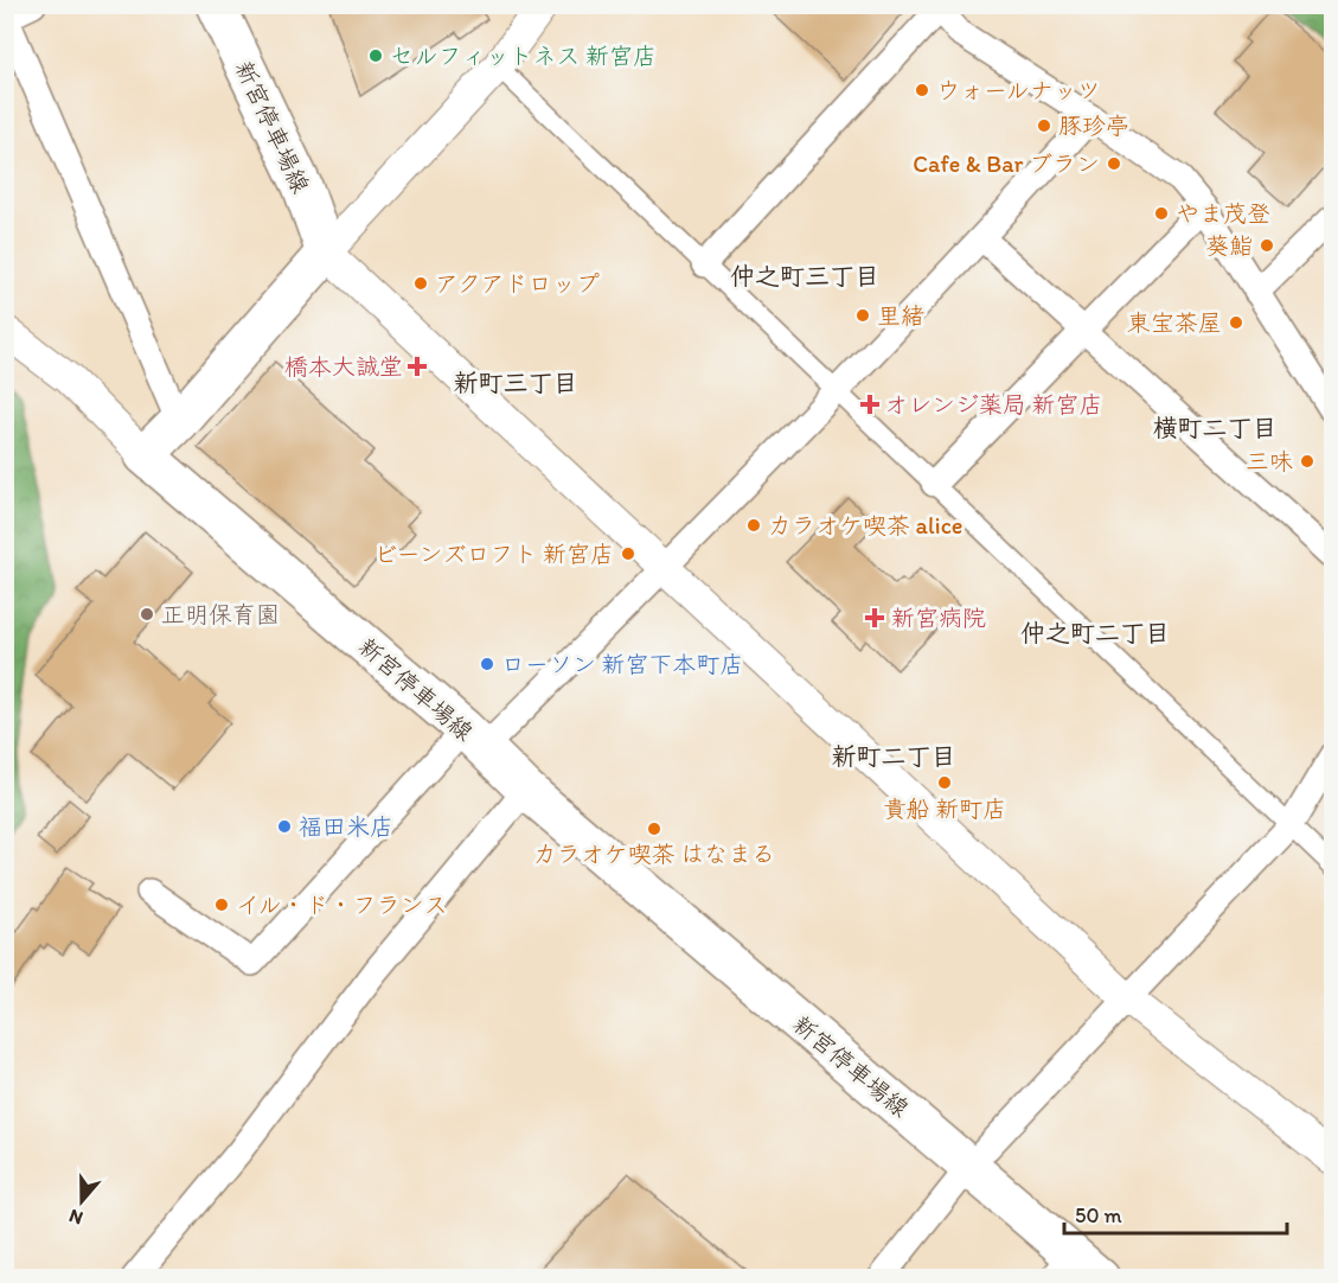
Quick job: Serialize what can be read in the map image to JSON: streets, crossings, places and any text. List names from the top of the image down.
{
  "streets": {
    "main road": ["新宮停車場線"]
  },
  "districts": [
    "仲之町三丁目",
    "新町三丁目",
    "横町二丁目",
    "仲之町二丁目",
    "新町二丁目"
  ],
  "places": {
    "other": [
      "セルフィットネス 新宮店",
      "ウォールナッツ",
      "豚珍亭",
      "Cafe & Bar ブラン",
      "やま茂登",
      "葵鮨",
      "アクアドロップ",
      "里緒",
      "東宝茶屋",
      "三味",
      "カラオケ喫茶 alice",
      "ビーンズロフト 新宮店",
      "正明保育園",
      "ローソン 新宮下本町店",
      "貴船 新町店",
      "福田米店",
      "カラオケ喫茶 はなまる",
      "イル・ド・フランス"
    ],
    "health": ["橋本大誠堂", "オレンジ薬局 新宮店", "新宮病院"]
  },
  "scale_bar": "50 m",
  "north": "bottom"
}
